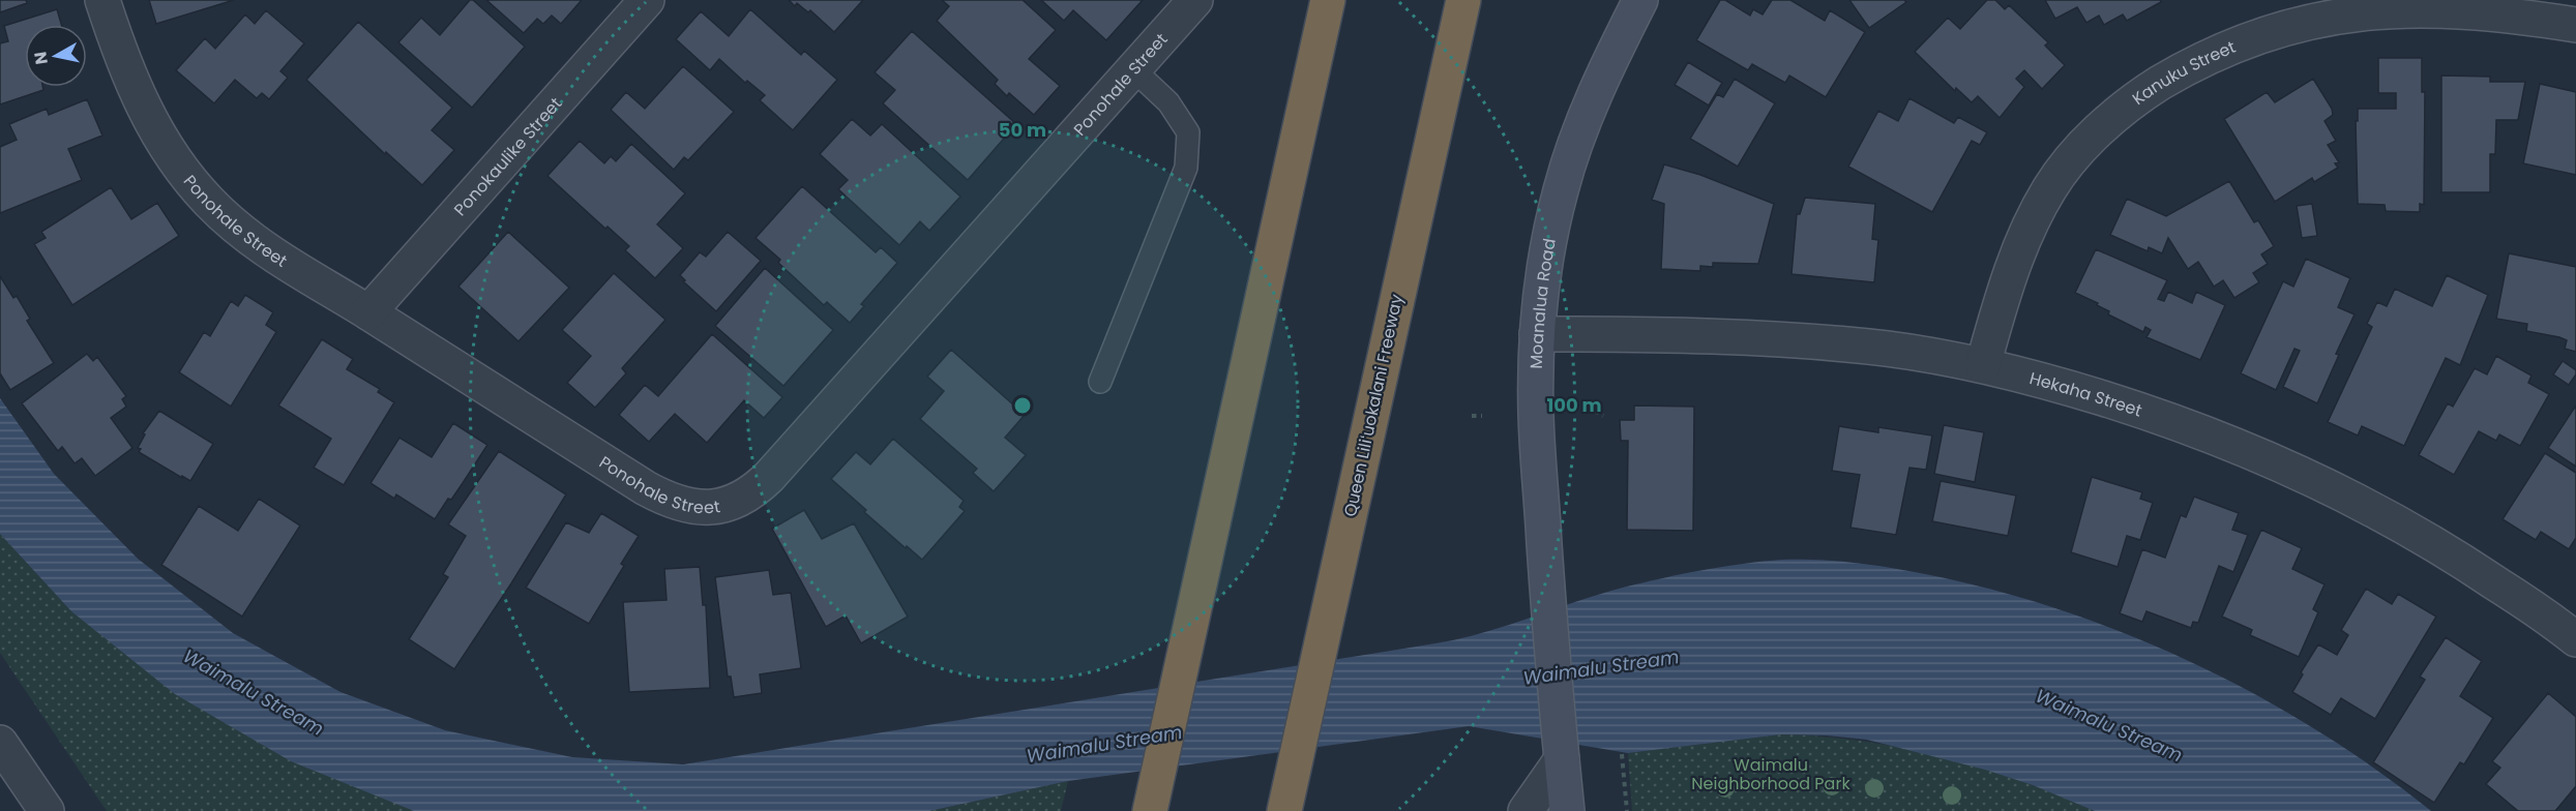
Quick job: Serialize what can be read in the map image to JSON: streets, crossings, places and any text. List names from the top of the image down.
{
  "streets": {
    "highway": ["Queen Liliʻuokalani Freeway"],
    "main road": ["Moanalua Road"],
    "street": [
      "Kanuku Street",
      "Ponohale Street",
      "Ponokaulike Street",
      "Hekaha Street"
    ]
  },
  "crossings": [
    ["Kanuku Street", "Hekaha Street"],
    ["Ponohale Street", "Ponokaulike Street"],
    ["Moanalua Road", "Hekaha Street"]
  ],
  "water": ["Waimalu Stream"],
  "parks": ["Waimalu Neighborhood Park"],
  "north": "left",
  "rings": ["50 m", "100 m"]
}
